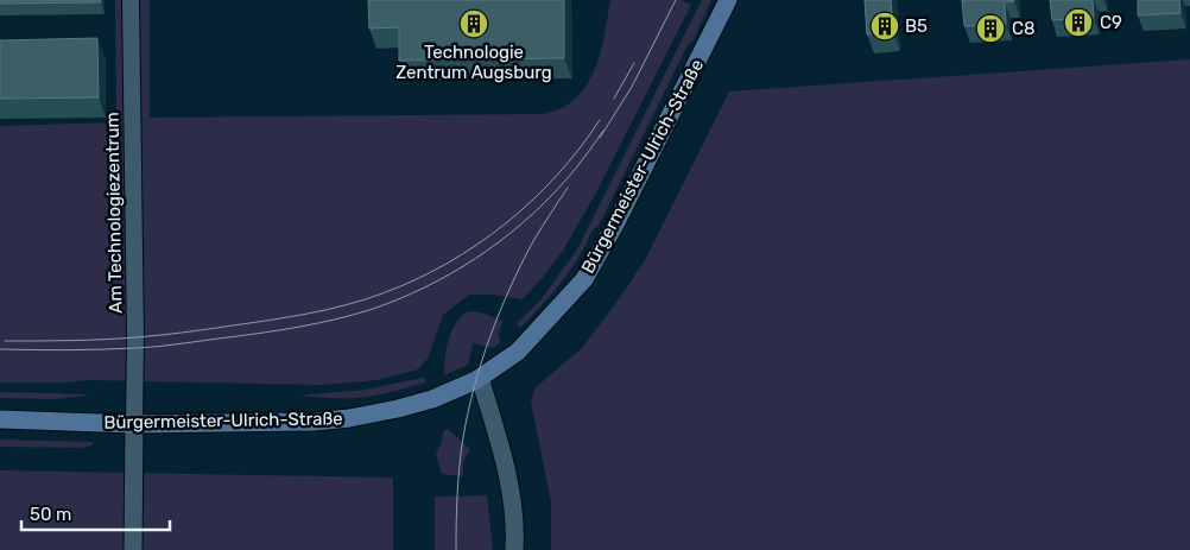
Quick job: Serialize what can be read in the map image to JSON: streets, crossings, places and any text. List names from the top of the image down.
{
  "streets": {
    "main road": ["Bürgermeister-Ulrich-Straße"],
    "street": ["Am Technologiezentrum"]
  },
  "crossings": [
    ["Bürgermeister-Ulrich-Straße", "Am Technologiezentrum"]
  ],
  "places": {
    "building": [
      "C9",
      "Technologie Zentrum Augsburg",
      "B5",
      "C8"
    ]
  },
  "scale_bar": "50 m"
}
